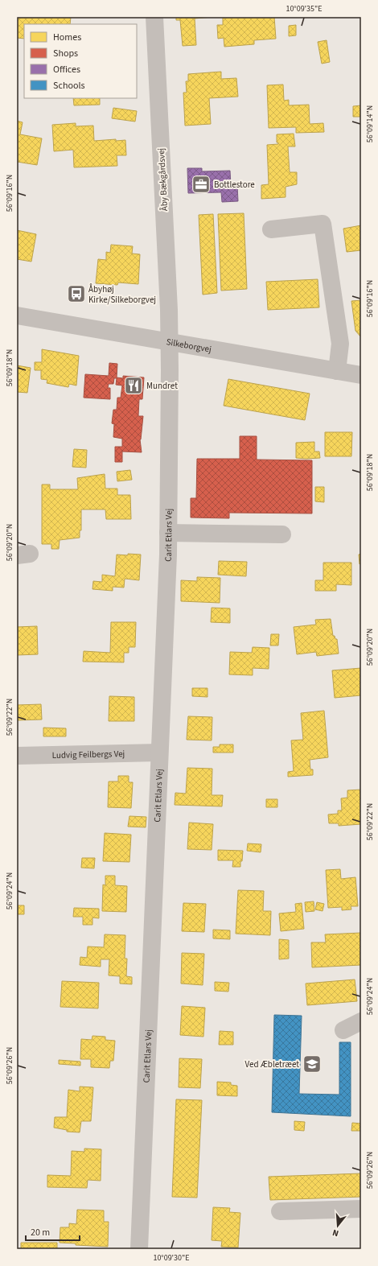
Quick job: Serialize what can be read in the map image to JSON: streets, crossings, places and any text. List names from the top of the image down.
{
  "streets": {
    "street": [
      "Åby Bækgårdsvej",
      "Silkeborgvej",
      "Carit Etlars Vej",
      "Ludvig Feilbergs Vej"
    ]
  },
  "crossings": [
    ["Åby Bækgårdsvej", "Silkeborgvej"],
    ["Åby Bækgårdsvej", "Carit Etlars Vej"],
    ["Silkeborgvej", "Carit Etlars Vej"],
    ["Carit Etlars Vej", "Ludvig Feilbergs Vej"]
  ],
  "places": {
    "office": ["Bottlestore"],
    "bus stop": ["Åbyhøj Kirke/Silkeborgvej"],
    "restaurant": ["Mundret"],
    "school or university": ["Ved Æbletræet"]
  },
  "legend": [
    "Homes",
    "Shops",
    "Offices",
    "Schools"
  ],
  "scale_bar": "20 m",
  "north": "bottom",
  "coordinates": [
    "10°09'35\"E",
    "56°09'14\"N",
    "56°09'16\"N",
    "56°09'18\"N",
    "56°09'20\"N",
    "56°09'22\"N",
    "56°09'24\"N",
    "56°09'26\"N",
    "10°09'30\"E"
  ]
}
